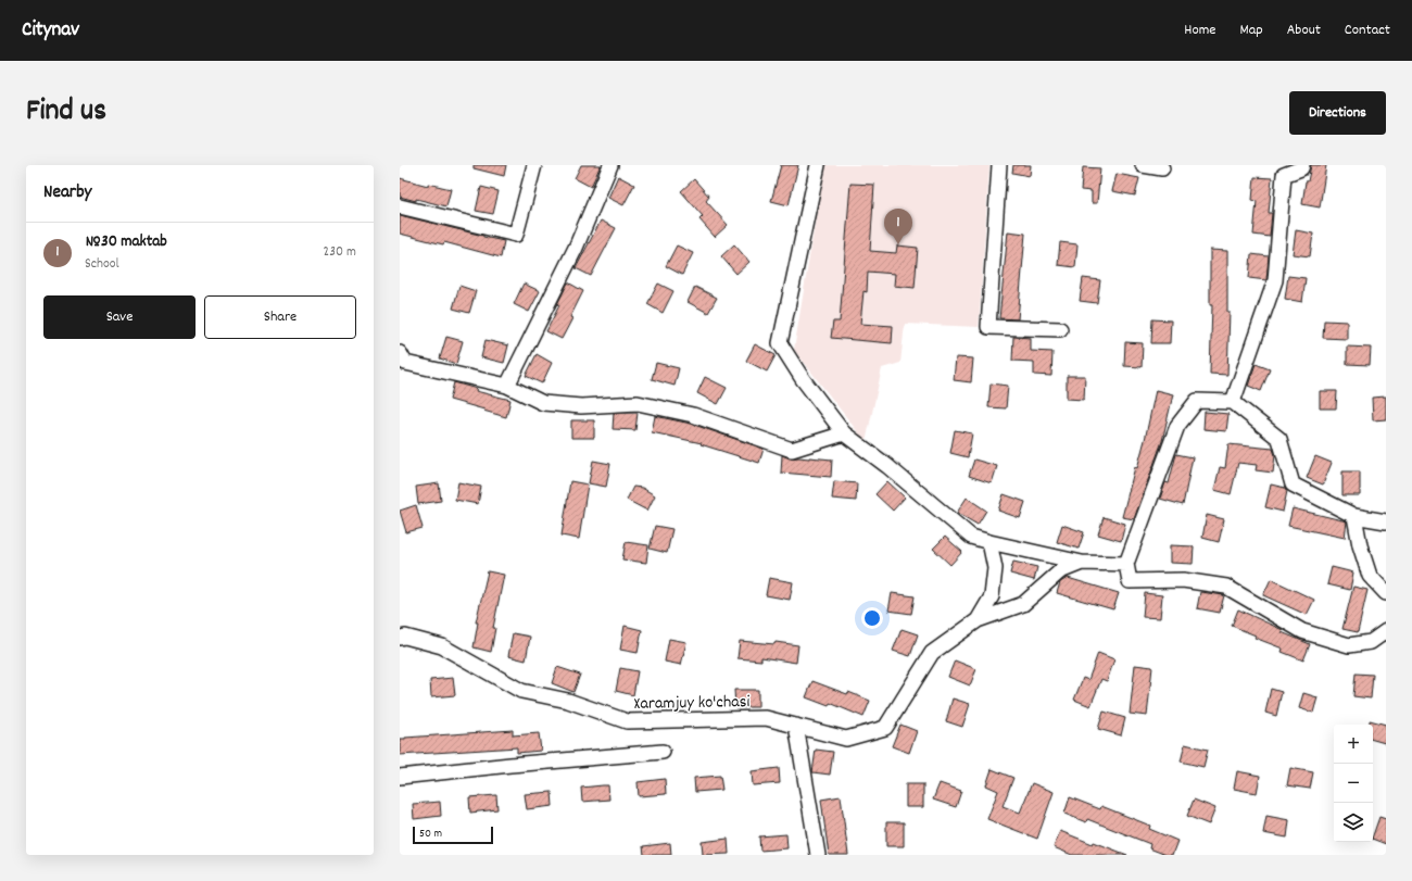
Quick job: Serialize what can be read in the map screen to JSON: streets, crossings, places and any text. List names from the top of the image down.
{
  "streets": {
    "street": ["Xaramjuy ko'chasi"]
  },
  "scale_bar": "50 m",
  "page": {
    "header": "Citynav",
    "nav": [
      "Home",
      "Map",
      "About",
      "Contact"
    ],
    "title": "Find us",
    "buttons": [
      "Directions",
      ["Save", "Share"]
    ],
    "heading": "Nearby",
    "pins": "1",
    "list": [
      {
        "mark": "1",
        "name": "№30 maktab",
        "note": "School",
        "value": "230 m"
      }
    ],
    "map_buttons": ["+", "−"],
    "scale": "50 m"
  }
}
